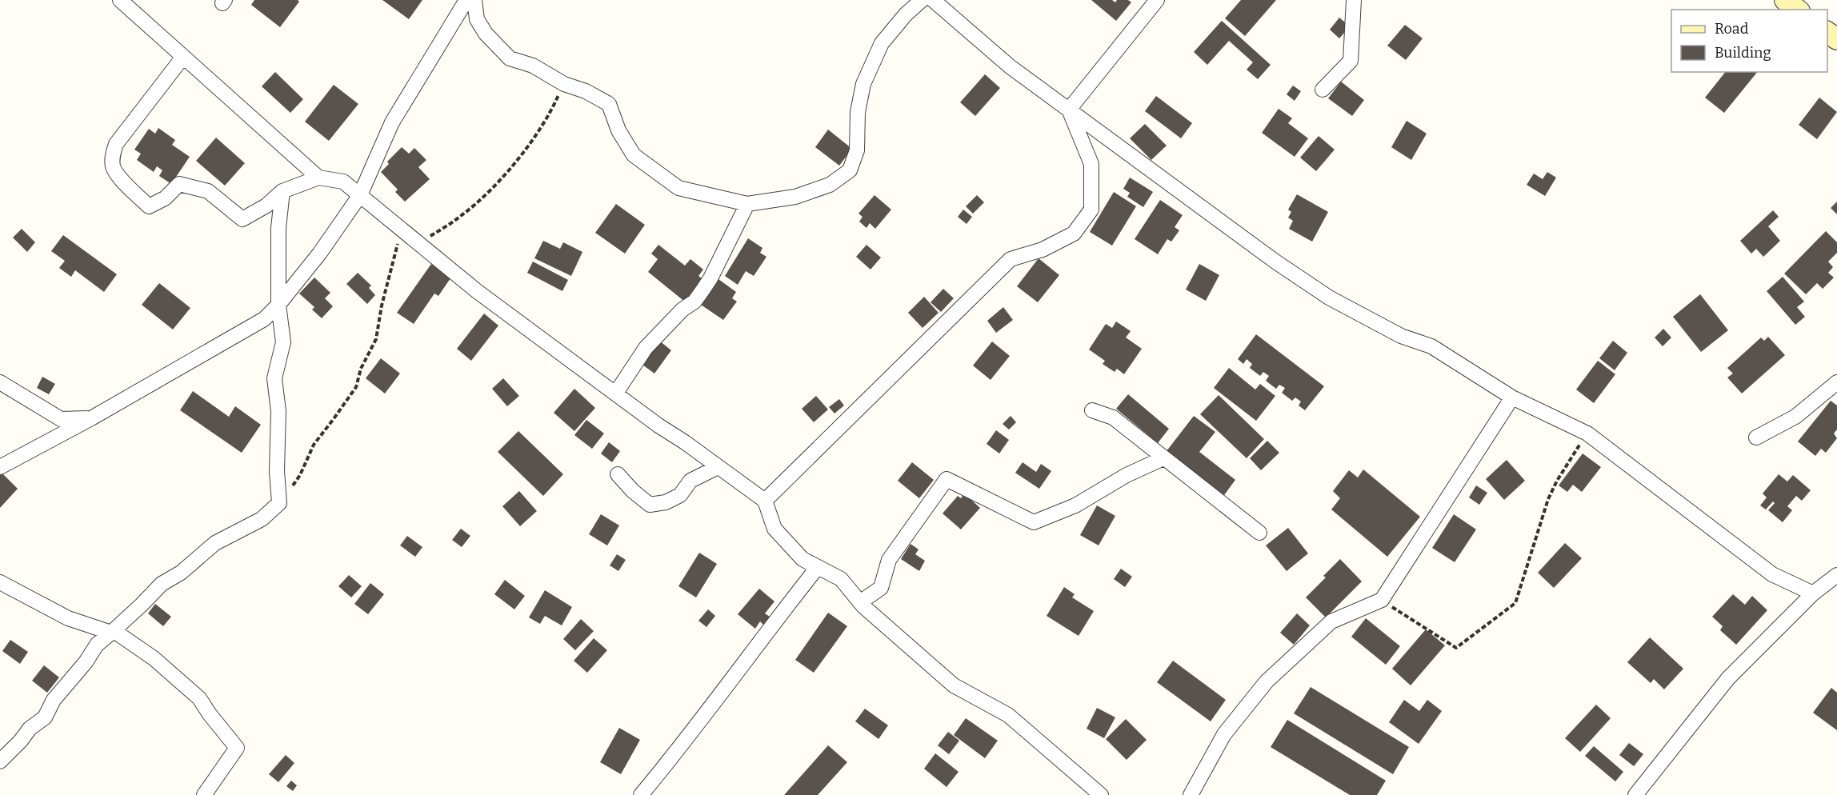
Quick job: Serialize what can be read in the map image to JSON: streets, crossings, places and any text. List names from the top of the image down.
{
  "legend": ["Road", "Building"]
}
